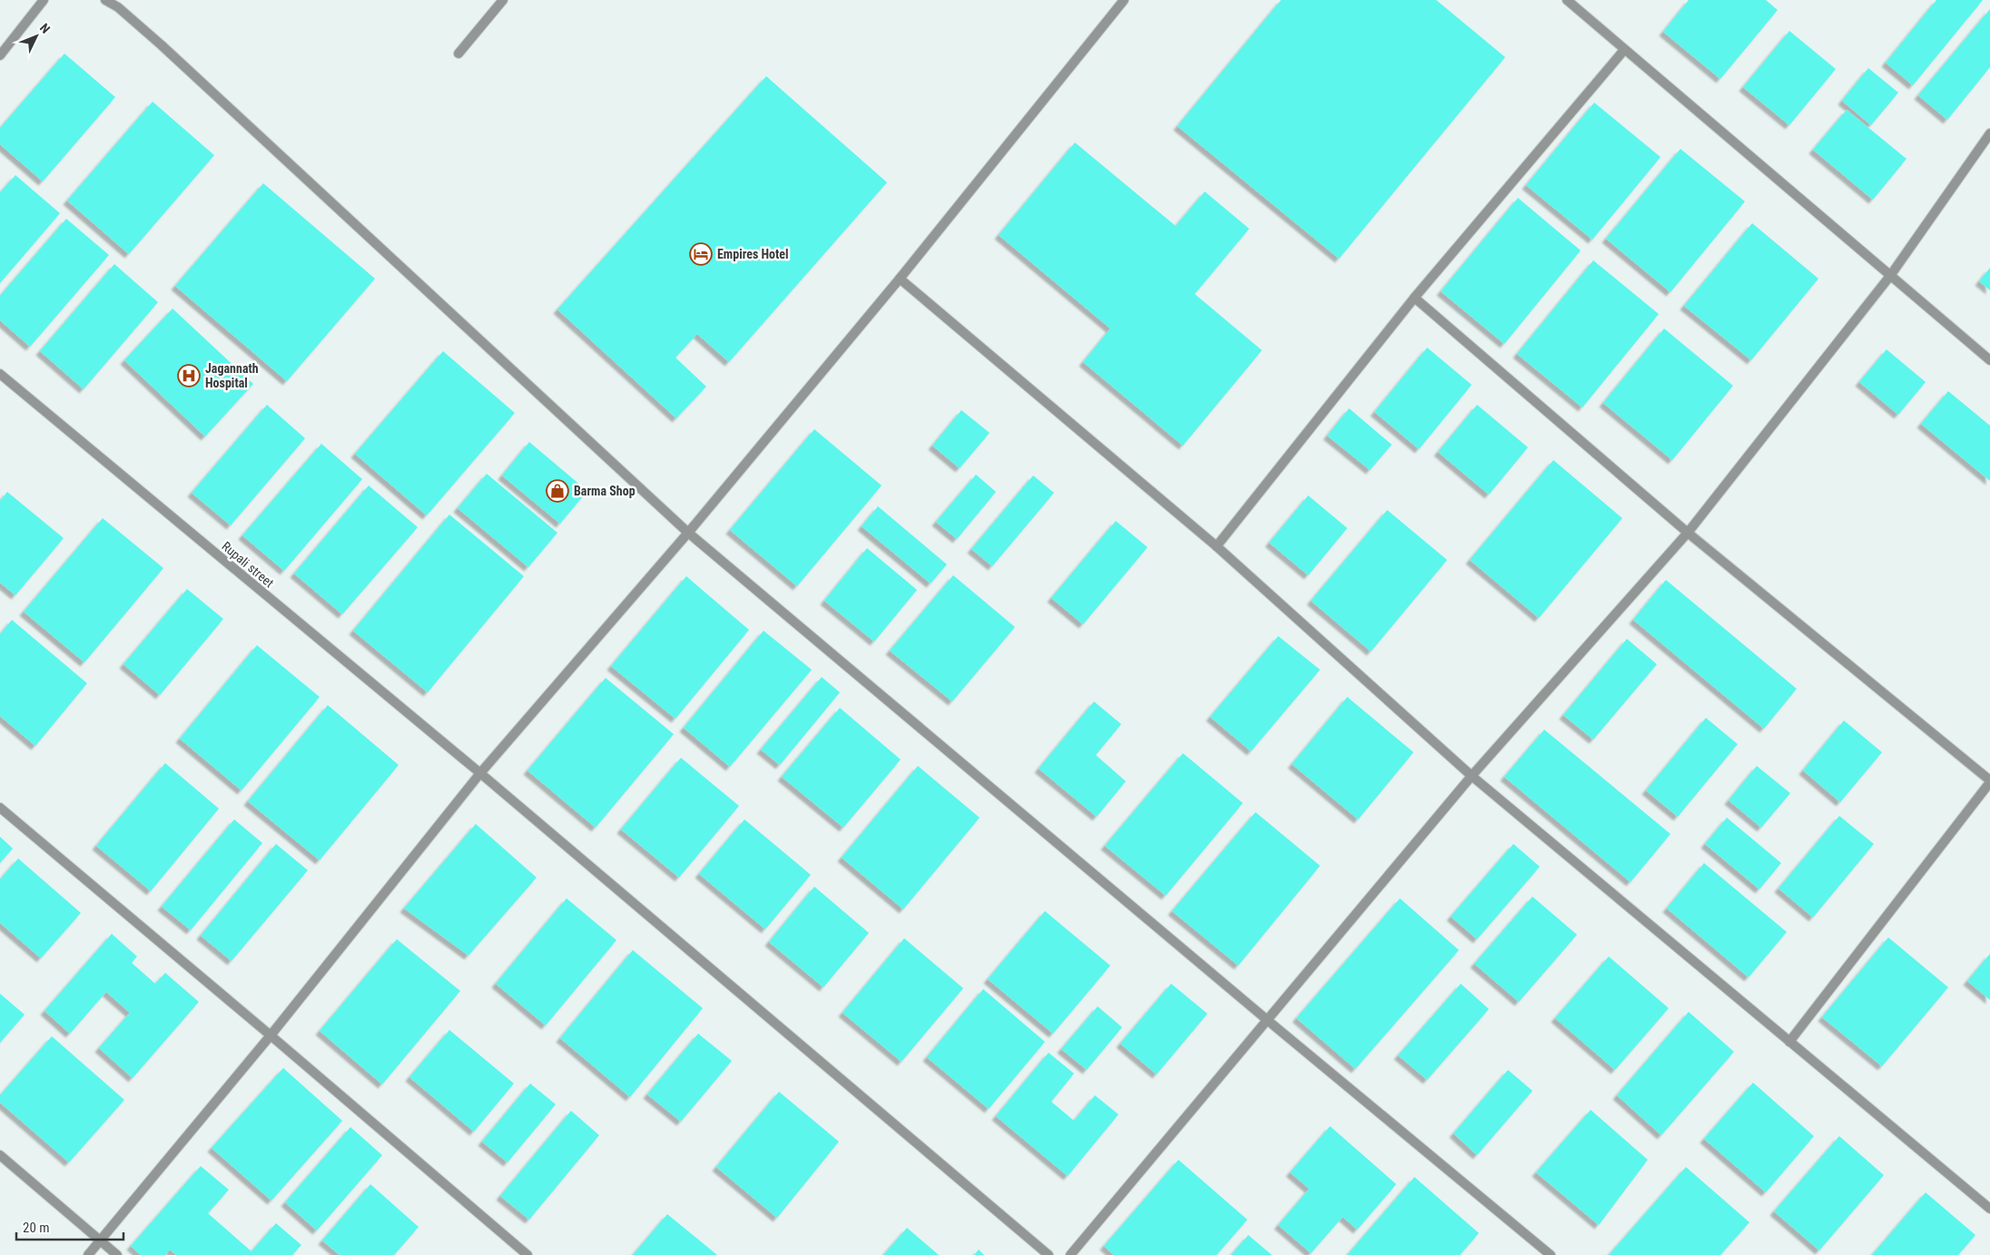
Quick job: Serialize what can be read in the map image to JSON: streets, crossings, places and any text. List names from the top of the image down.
{
  "streets": {
    "street": ["Rupali street"]
  },
  "places": {
    "hotel": ["Empires Hotel"],
    "hospital": ["Jagannath Hospital"],
    "shop": ["Barma Shop"]
  },
  "scale_bar": "20 m",
  "north": "top right"
}
